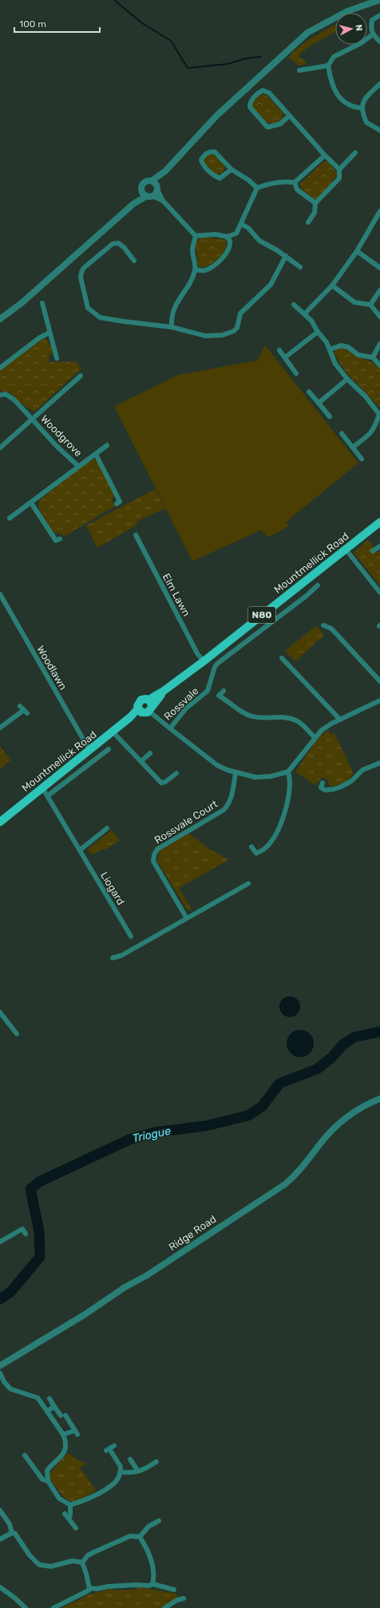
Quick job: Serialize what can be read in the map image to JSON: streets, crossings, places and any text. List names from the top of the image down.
{
  "streets": {
    "main road": ["Mountmellick Road", "N80"],
    "street": [
      "Woodgrove",
      "Elm Lawn",
      "Woodlawn",
      "Rossvale",
      "Rossvale Court",
      "Liogard",
      "Ridge Road"
    ]
  },
  "crossings": [
    ["Mountmellick Road", "Elm Lawn"],
    ["Mountmellick Road", "Woodlawn"],
    ["Mountmellick Road", "Rossvale"],
    ["Mountmellick Road", "Liogard"]
  ],
  "water": ["Triogue"],
  "scale_bar": "100 m",
  "north": "right"
}
